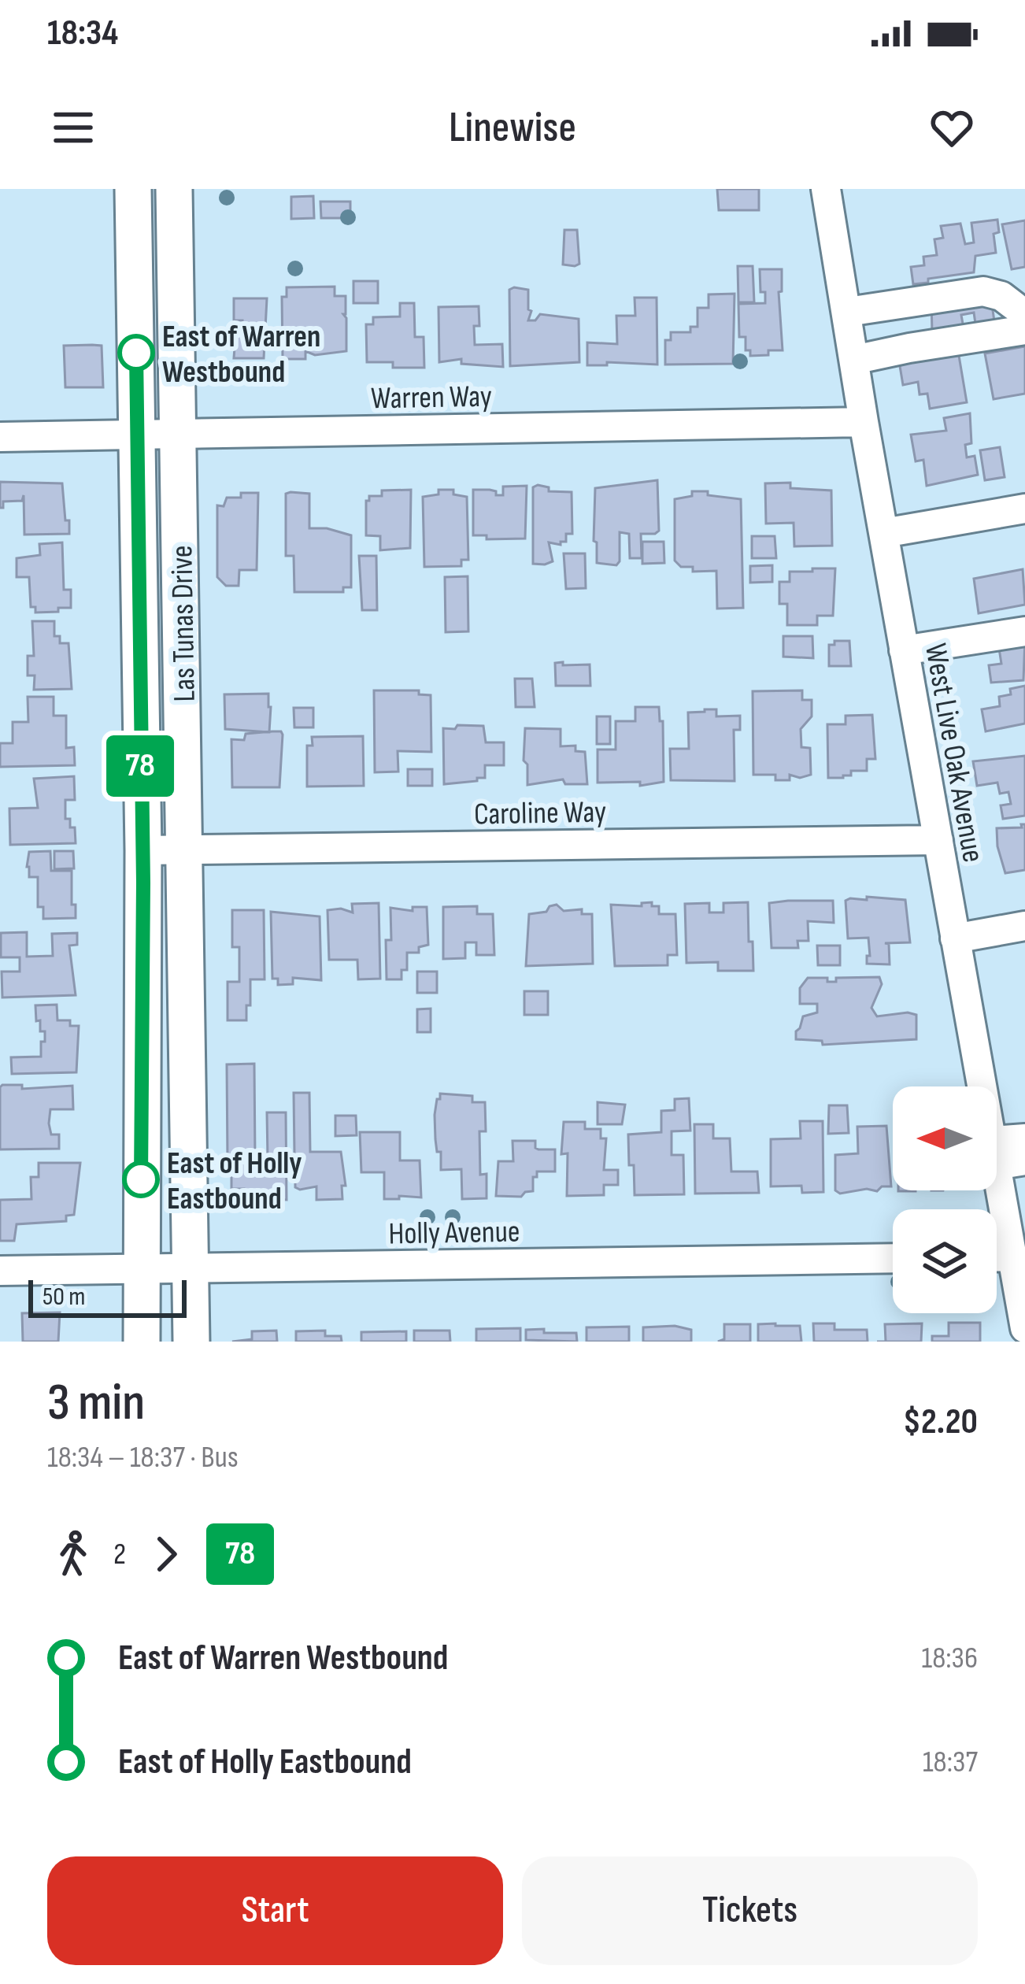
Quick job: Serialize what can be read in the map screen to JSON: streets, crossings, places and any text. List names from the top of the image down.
{
  "streets": {
    "main road": ["Las Tunas Drive"],
    "street": [
      "Warren Way",
      "West Live Oak Avenue",
      "Caroline Way",
      "Holly Avenue"
    ]
  },
  "crossings": [
    ["Warren Way", "Las Tunas Drive"],
    ["Warren Way", "West Live Oak Avenue"],
    ["Las Tunas Drive", "Caroline Way"],
    ["Las Tunas Drive", "Holly Avenue"],
    ["West Live Oak Avenue", "Caroline Way"]
  ],
  "places": ["East of Warren Westbound", "East of Holly Eastbound"],
  "lines": ["bus line 78"],
  "scale_bar": "50 m",
  "north": "left",
  "page": {
    "status": "18:34",
    "header": "Linewise",
    "on_map": "78",
    "scale": "50 m",
    "heading": ["3 min", "18:34 – 18:37 · Bus", "$2.20"],
    "legs": ["2", "78"],
    "list": [
      {
        "name": "East of Warren Westbound",
        "value": "18:36"
      },
      {
        "name": "East of Holly Eastbound",
        "value": "18:37"
      }
    ],
    "buttons": ["Start", "Tickets"]
  }
}
